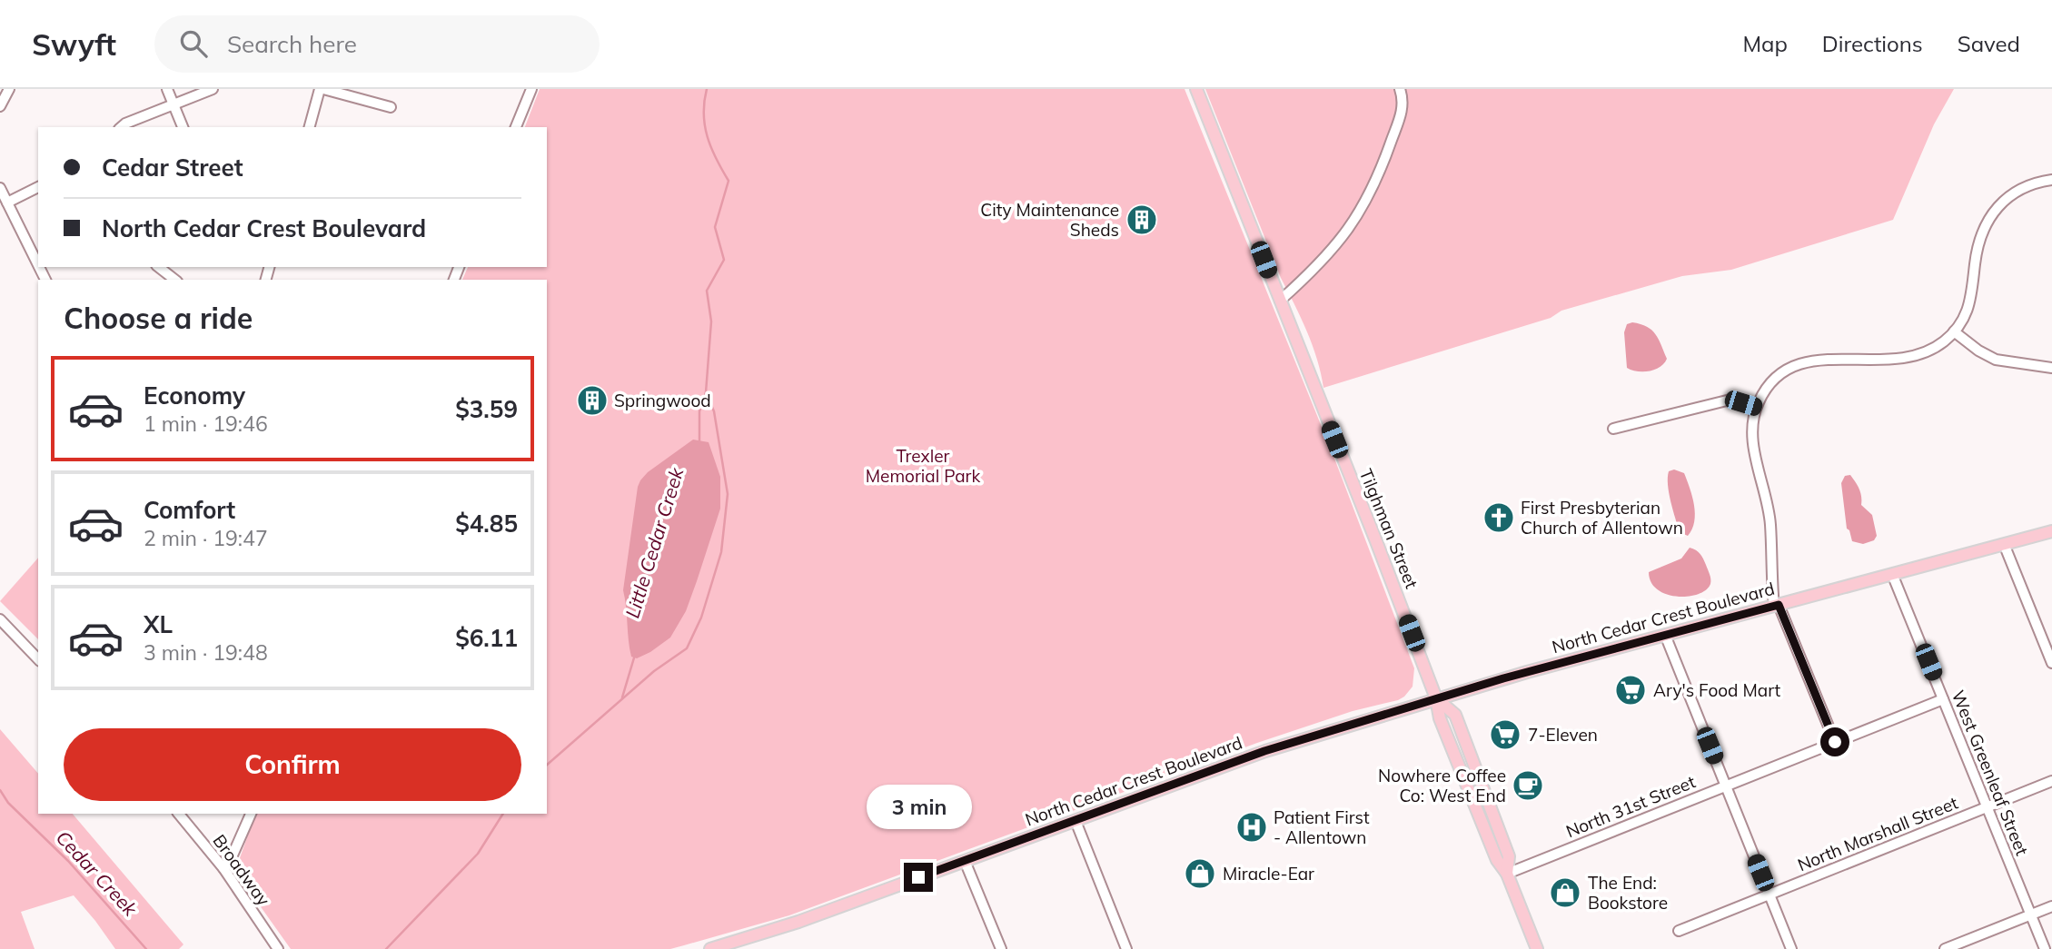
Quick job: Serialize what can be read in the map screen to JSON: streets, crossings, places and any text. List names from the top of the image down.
{
  "streets": {
    "main road": ["Tilghman Street", "North Cedar Crest Boulevard"],
    "street": [
      "West Greenleaf Street",
      "North 31st Street",
      "North Marshall Street",
      "Broadway"
    ]
  },
  "crossings": [
    ["Tilghman Street", "North Cedar Crest Boulevard"],
    ["Tilghman Street", "North 31st Street"],
    ["North Cedar Crest Boulevard", "West Greenleaf Street"],
    ["West Greenleaf Street", "North 31st Street"],
    ["West Greenleaf Street", "North Marshall Street"]
  ],
  "water": ["Little Cedar Creek", "Cedar Creek"],
  "parks": ["Trexler Memorial Park"],
  "places": {
    "building": ["City Maintenance Sheds", "Springwood"],
    "church": ["First Presbyterian Church of Allentown"],
    "supermarket": ["Ary's Food Mart", "7-Eleven"],
    "cafe": ["Nowhere Coffee Co: West End"],
    "hospital": ["Patient First - Allentown"],
    "shop": ["Miracle-Ear", "The End: Bookstore"]
  },
  "page": {
    "header": "Swyft",
    "search": "Search here",
    "nav": ["Map", "Directions", "Saved"],
    "banner": ["Cedar Street", "North Cedar Crest Boulevard"],
    "heading": "Choose a ride",
    "list": [
      {
        "name": "Economy",
        "note": "1 min · 19:46",
        "value": "$3.59"
      },
      {
        "name": "Comfort",
        "note": "2 min · 19:47",
        "value": "$4.85"
      },
      {
        "name": "XL",
        "note": "3 min · 19:48",
        "value": "$6.11"
      }
    ],
    "buttons": "Confirm",
    "bubble": "3 min"
  }
}
